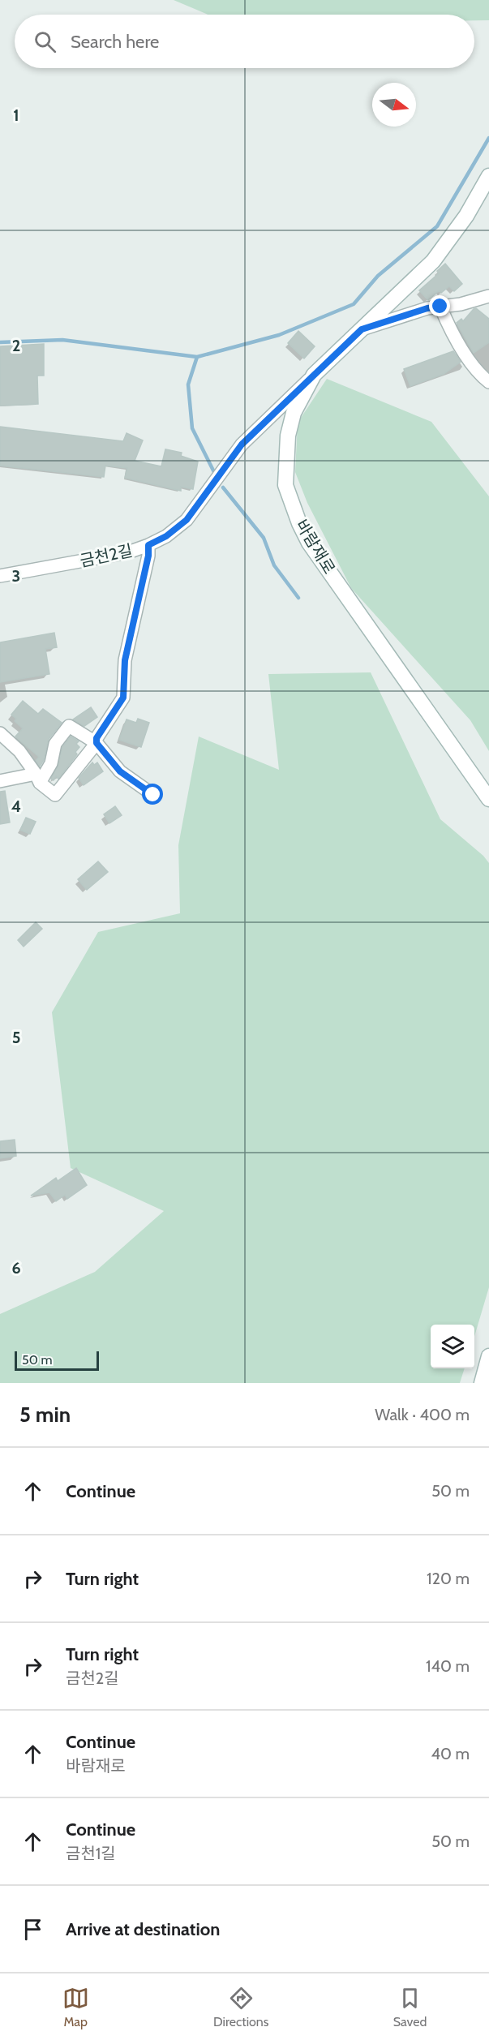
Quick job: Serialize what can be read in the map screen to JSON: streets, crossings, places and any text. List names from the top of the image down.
{
  "streets": {
    "street": ["바람재로", "금천2길"]
  },
  "crossings": [
    ["바람재로", "금천2길"]
  ],
  "scale_bar": "50 m",
  "north": "right",
  "page": {
    "search": "Search here",
    "scale": "50 m",
    "heading": ["5 min", "Walk · 400 m"],
    "list": [
      ["Continue", "50 m"],
      ["Turn right", "120 m"],
      ["Turn right", "금천2길", "140 m"],
      ["Continue", "바람재로", "40 m"],
      ["Continue", "금천1길", "50 m"],
      "Arrive at destination"
    ],
    "nav": ["Map", "Directions", "Saved"]
  },
  "grid": {
    "rows": [
      "1",
      "2",
      "3",
      "4",
      "5",
      "6"
    ]
  }
}
